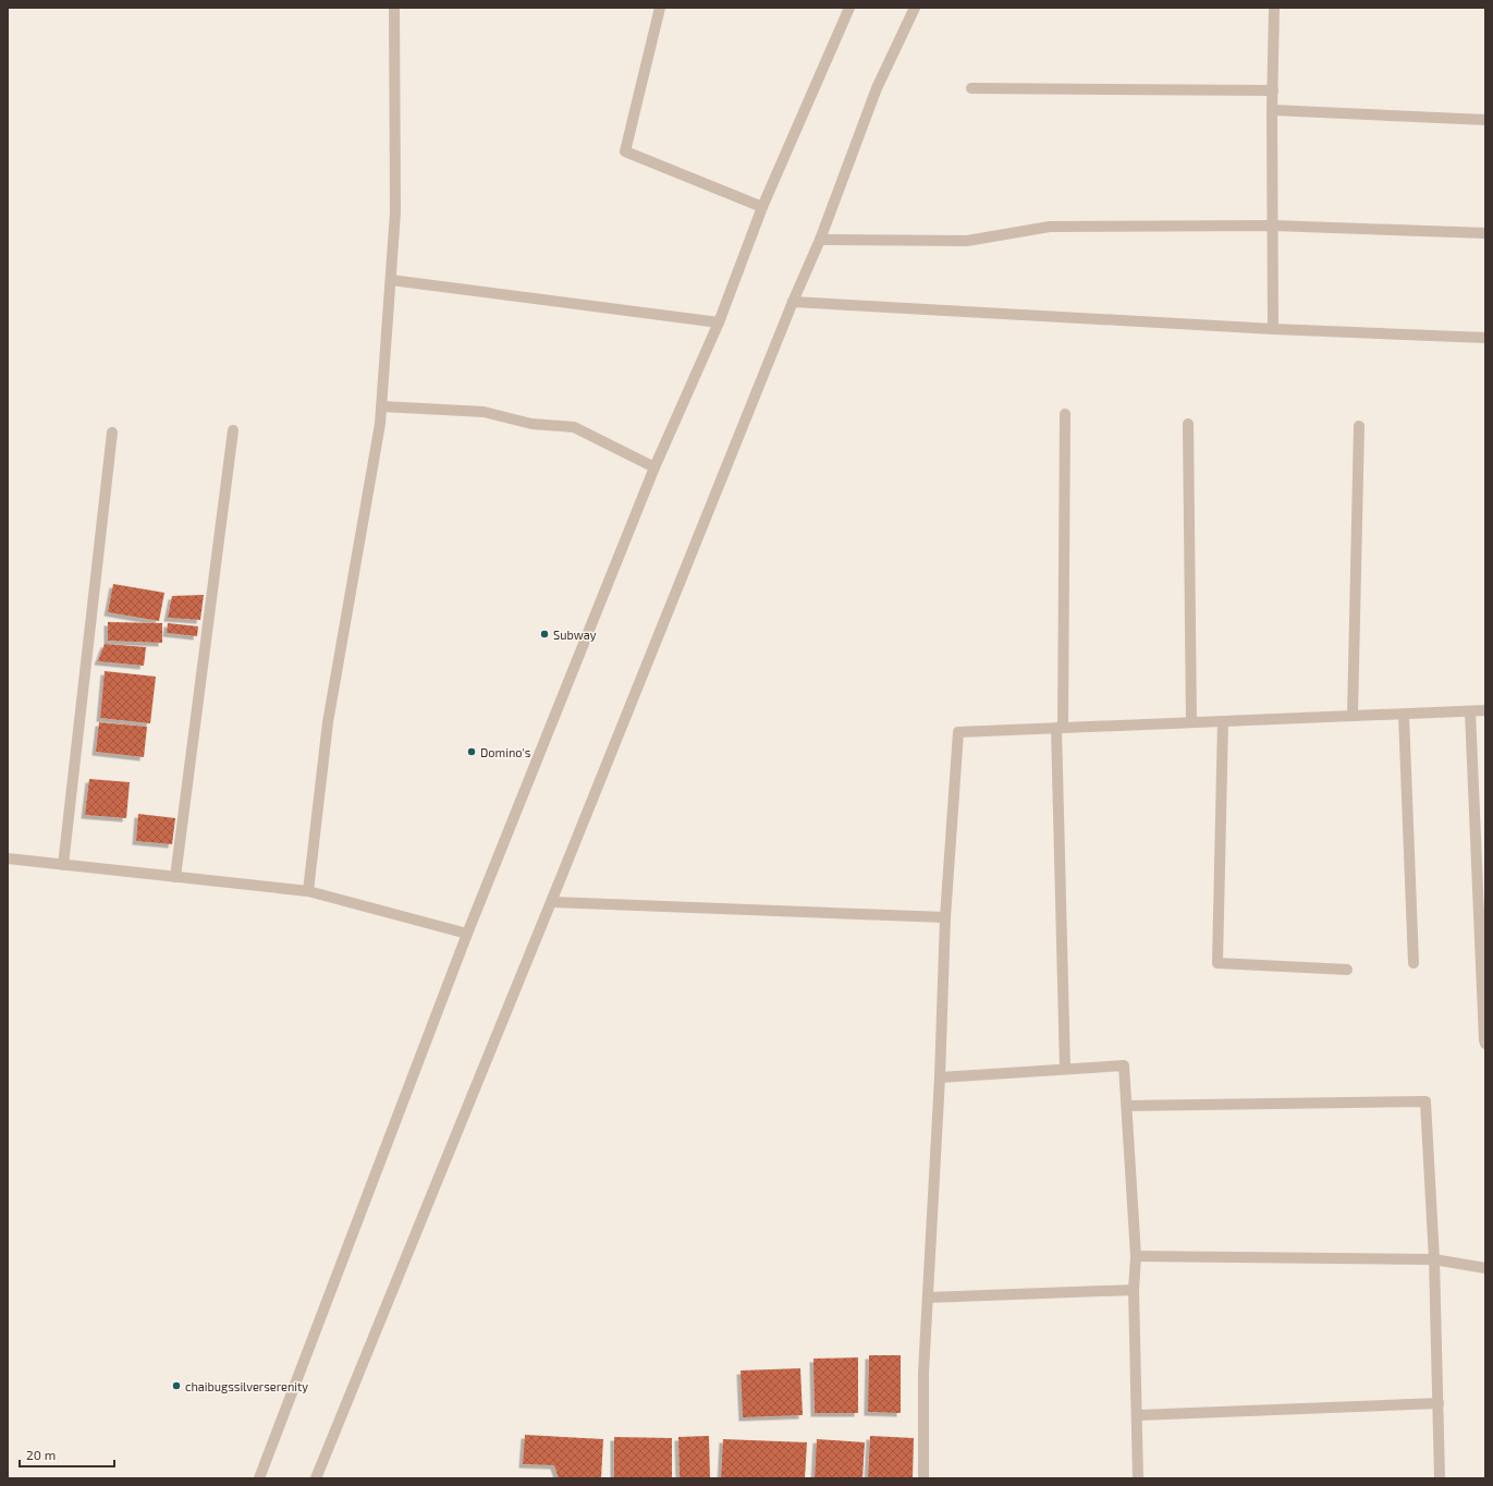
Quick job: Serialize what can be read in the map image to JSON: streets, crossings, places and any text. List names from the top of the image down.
{
  "places": ["Subway", "Domino's", "chaibugssilverserenity"],
  "scale_bar": "20 m"
}
